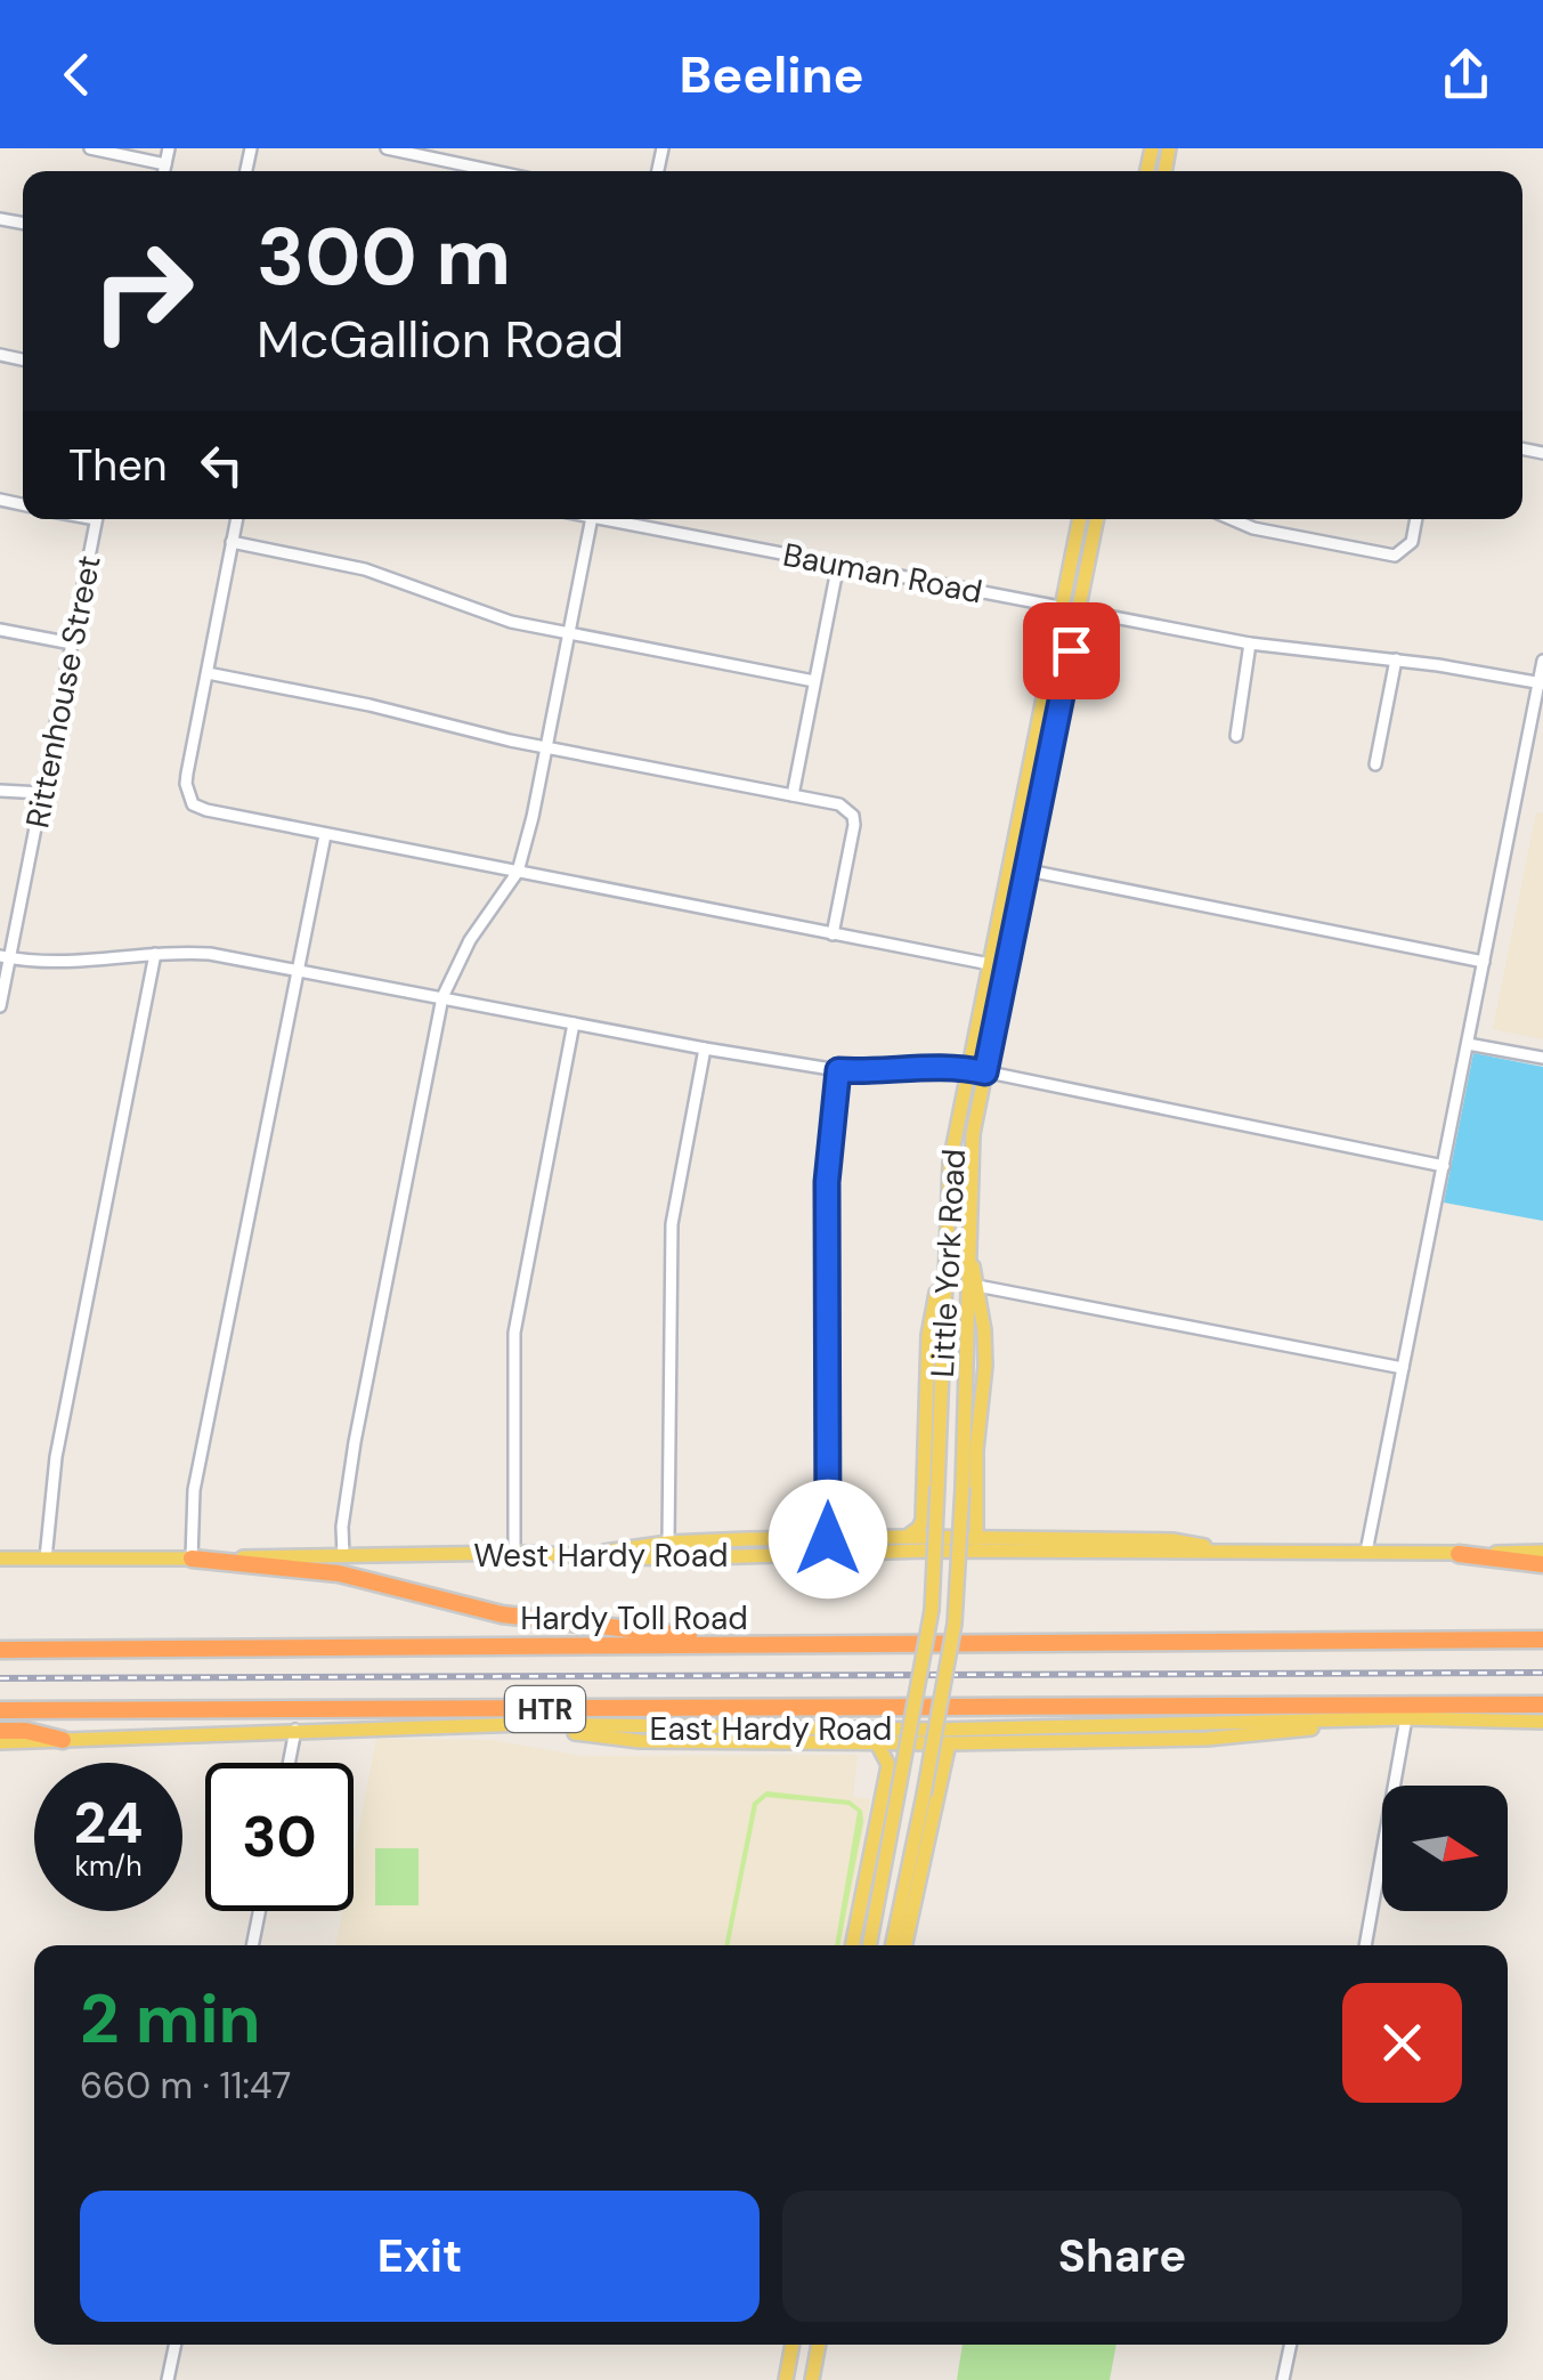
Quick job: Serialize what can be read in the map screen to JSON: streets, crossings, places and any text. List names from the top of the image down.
{
  "streets": {
    "highway": ["Hardy Toll Road", "HTR"],
    "main road": ["Little York Road", "West Hardy Road", "East Hardy Road"],
    "street": ["Bauman Road", "Rittenhouse Street"]
  },
  "crossings": [
    ["Bauman Road", "Little York Road"],
    ["Little York Road", "West Hardy Road"],
    ["Little York Road", "East Hardy Road"]
  ],
  "north": "right",
  "page": {
    "header": "Beeline",
    "turn": ["300 m", "McGallion Road"],
    "then": "Then",
    "speed": "24 km/h",
    "limit": "30",
    "heading": ["2 min", "660 m · 11:47"],
    "buttons": ["Exit", "Share"]
  }
}
